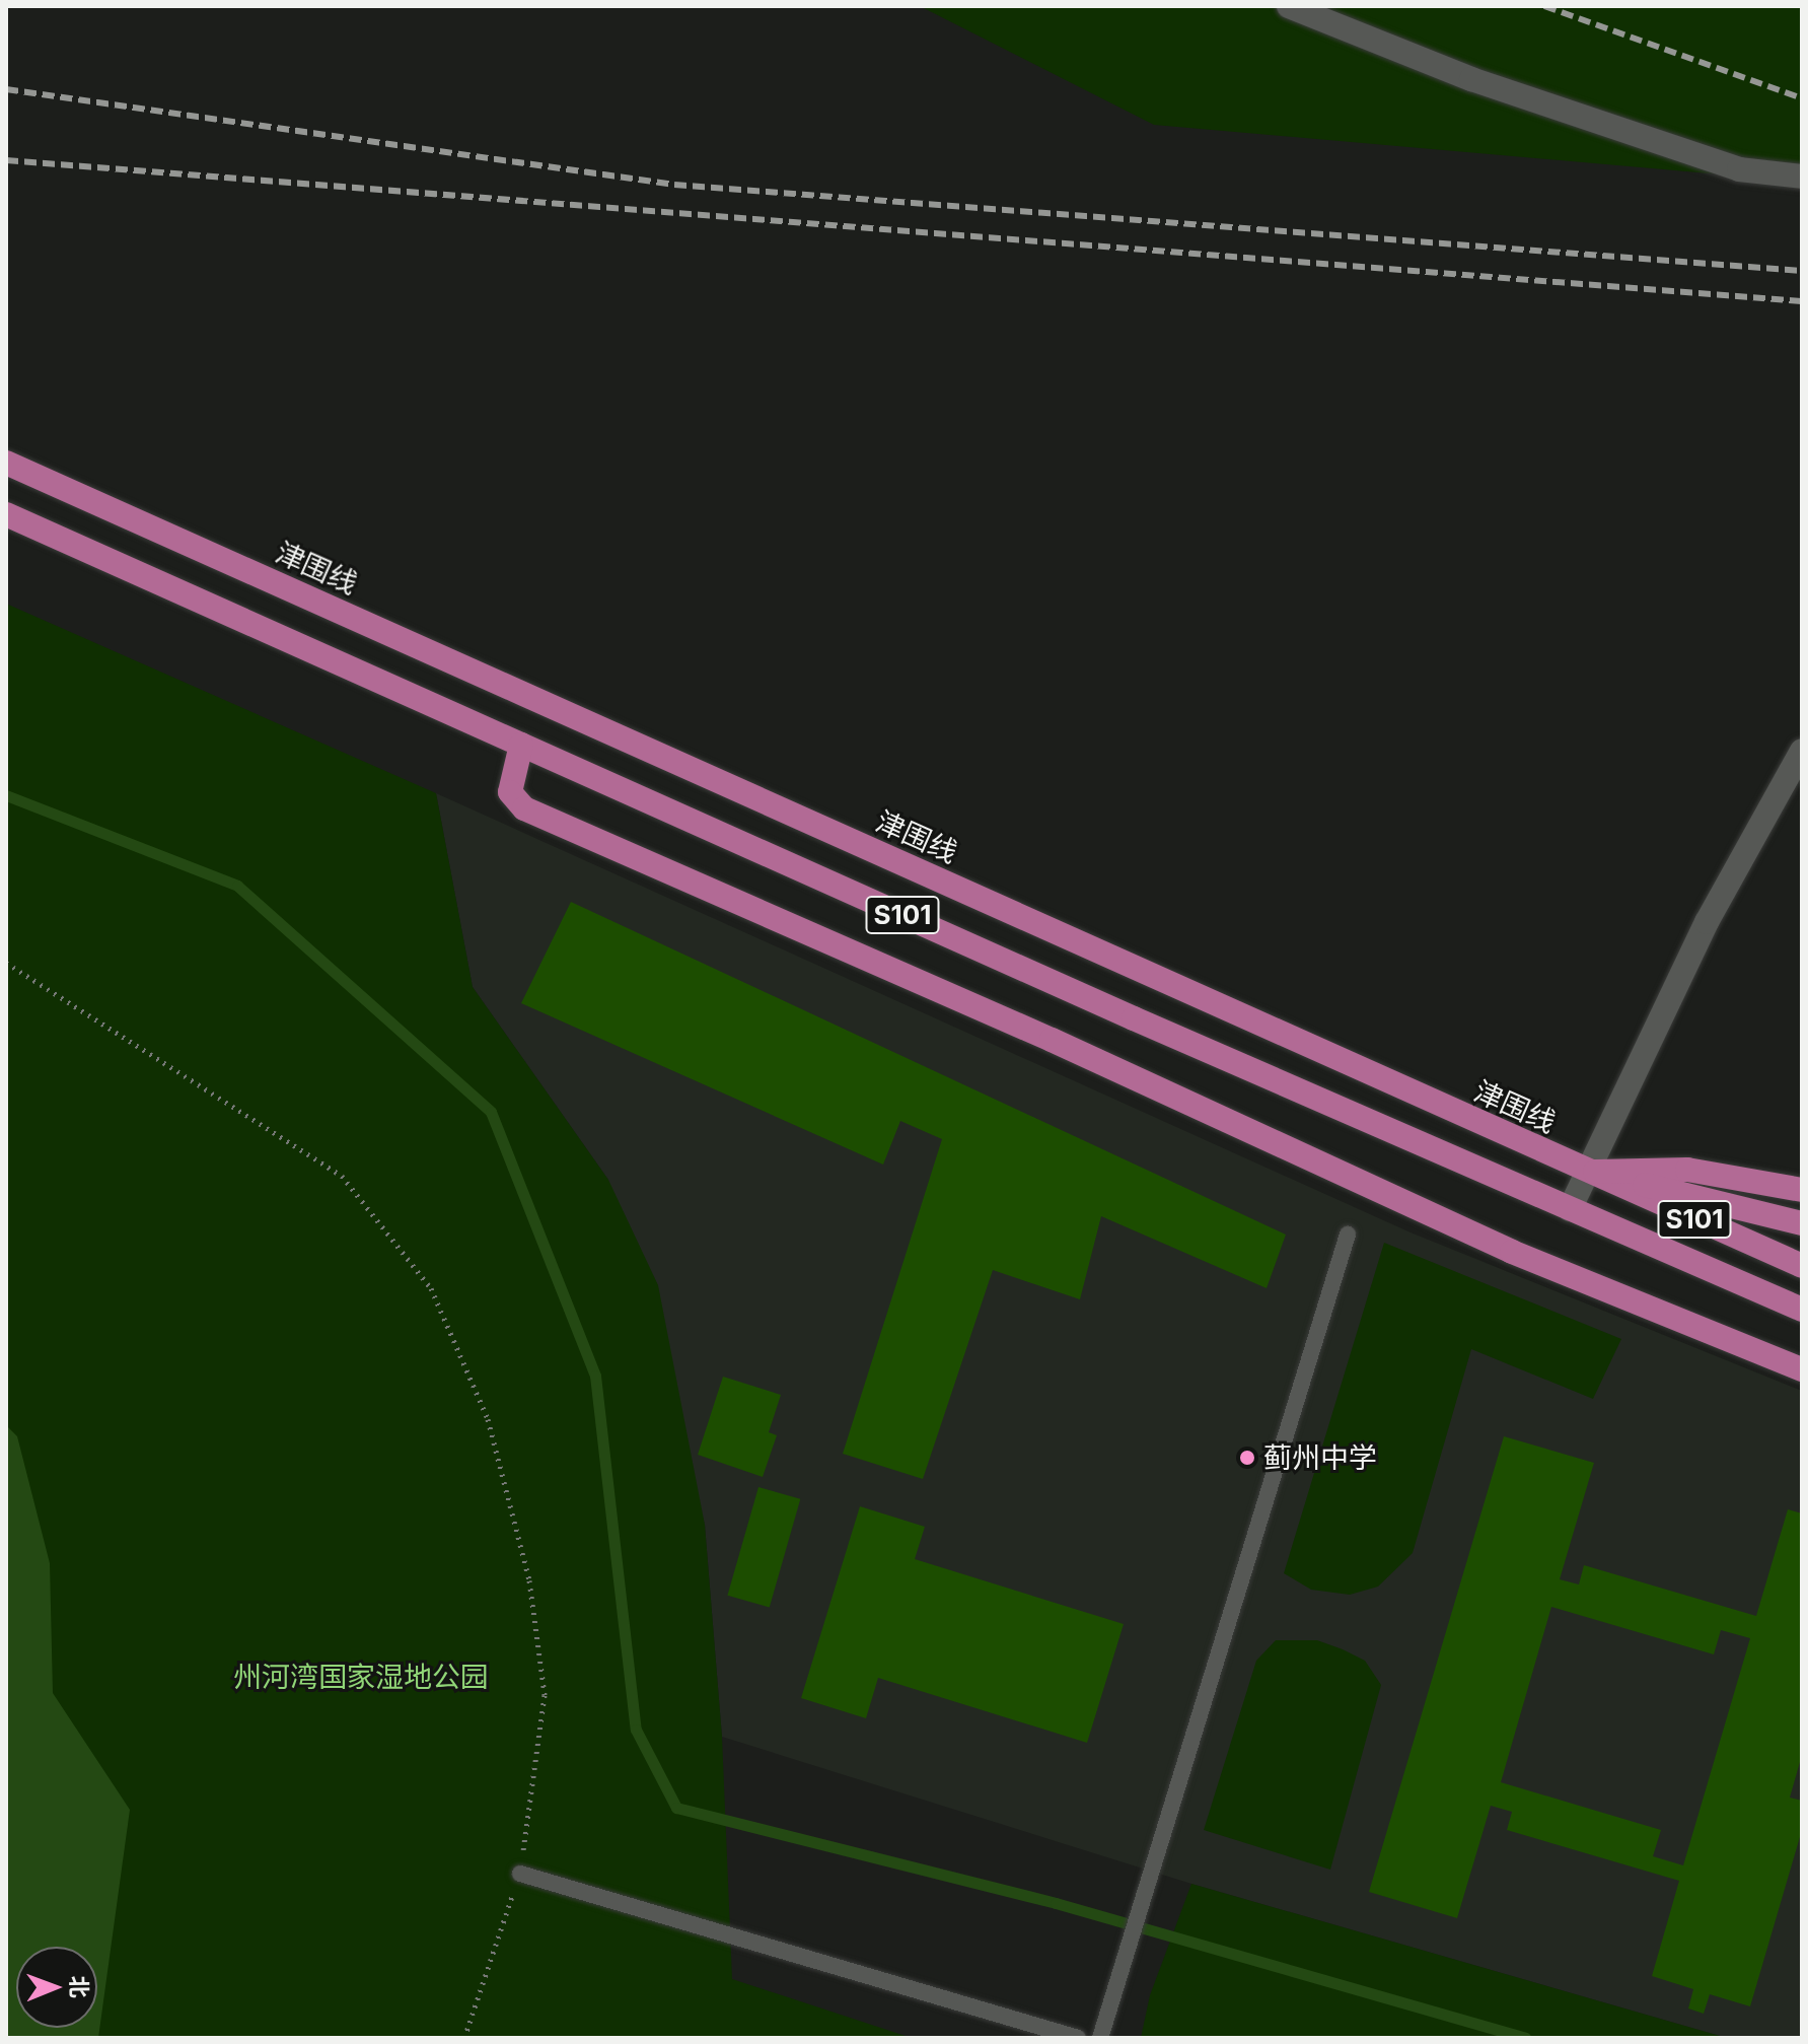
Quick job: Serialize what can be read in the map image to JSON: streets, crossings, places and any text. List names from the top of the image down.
{
  "streets": {
    "main road": ["津围线", "S101"]
  },
  "parks": ["州河湾国家湿地公园"],
  "places": ["蓟州中学"],
  "north": "right"
}
